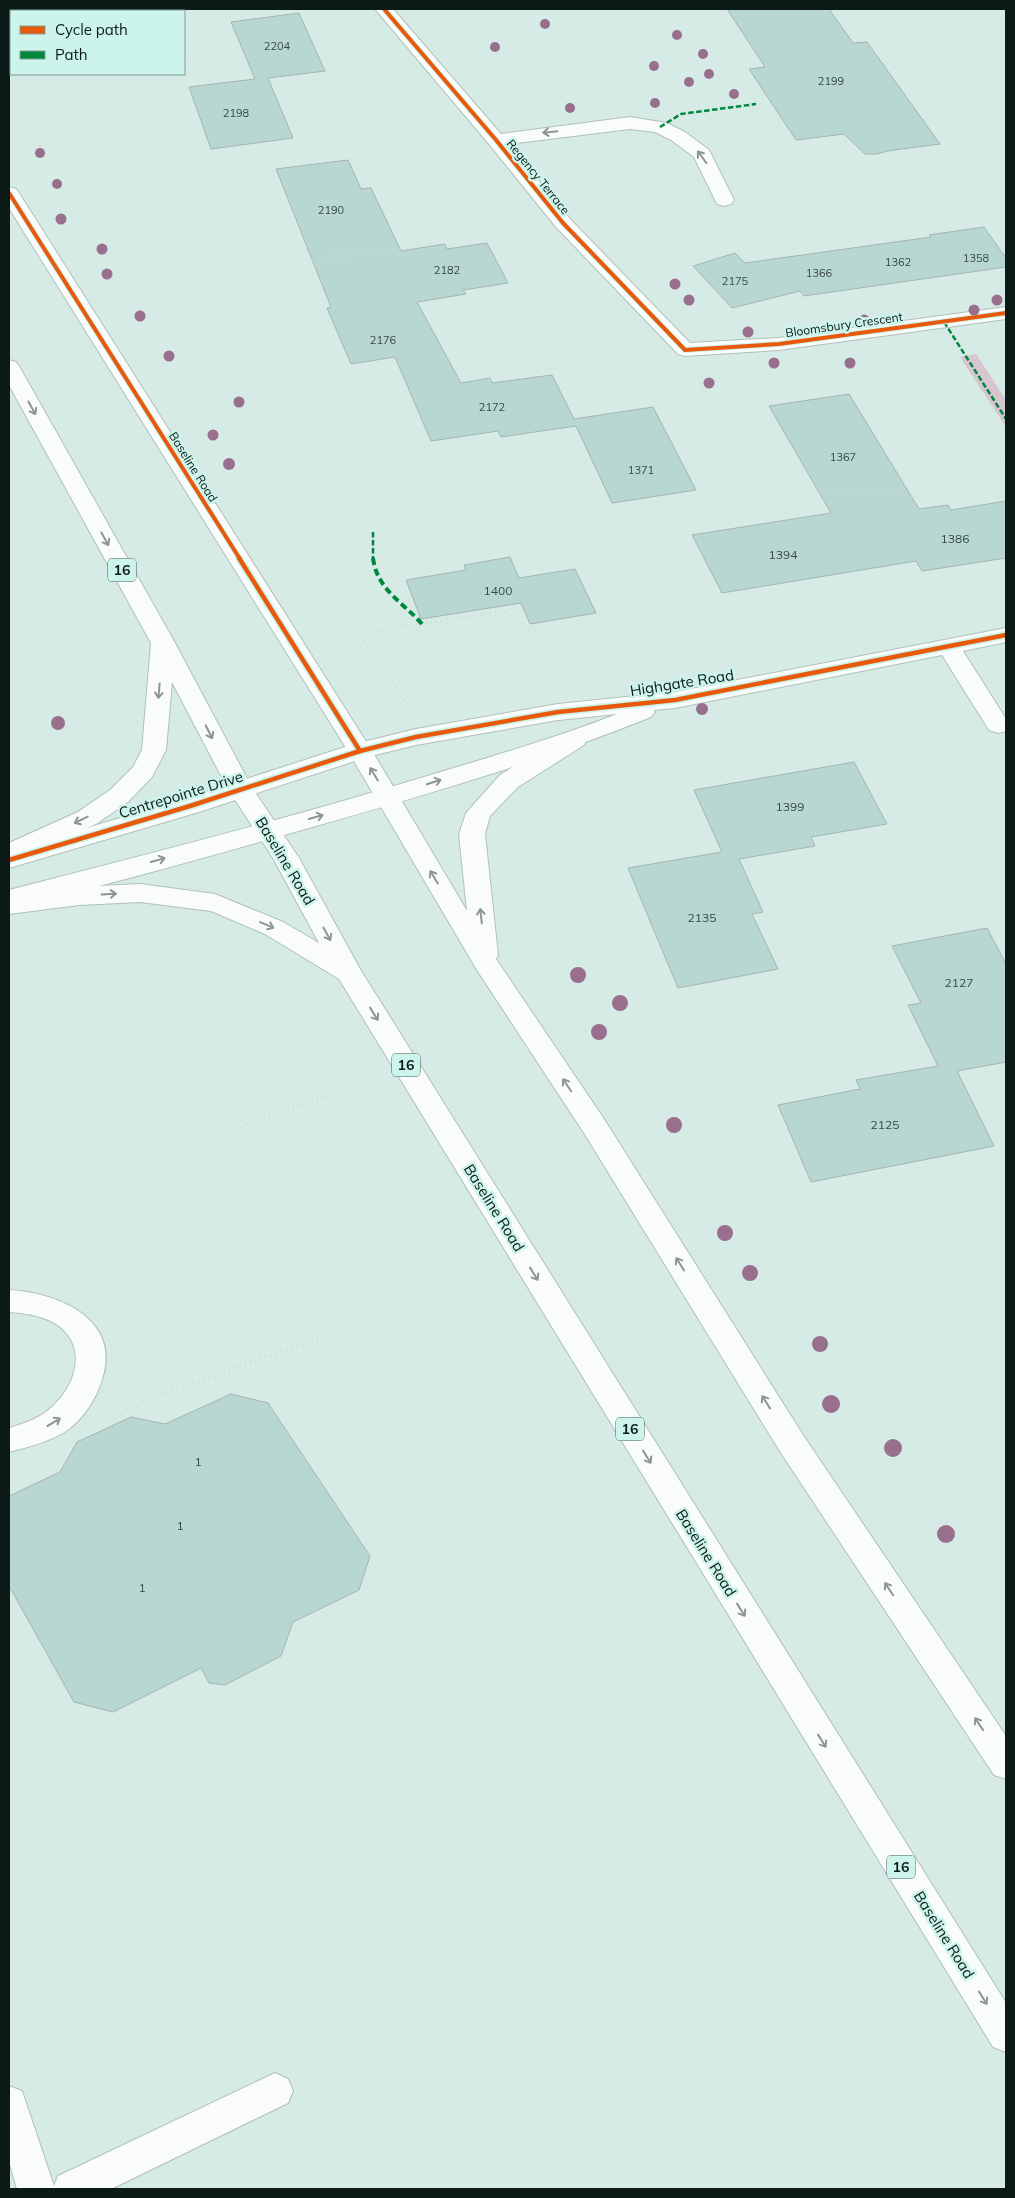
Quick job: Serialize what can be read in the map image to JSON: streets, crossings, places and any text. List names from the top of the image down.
{
  "streets": {
    "main road": [
      "Regency Terrace",
      "Bloomsbury Crescent",
      "Baseline Road",
      "16",
      "Highgate Road",
      "Centrepointe Drive"
    ]
  },
  "crossings": [
    ["Regency Terrace", "Bloomsbury Crescent"],
    ["Baseline Road", "Highgate Road"],
    ["Baseline Road", "Centrepointe Drive"],
    ["Highgate Road", "Centrepointe Drive"]
  ],
  "house_numbers": [
    "2204",
    "2199",
    "2198",
    "2190",
    "1358",
    "1362",
    "2182",
    "1366",
    "2175",
    "2176",
    "2172",
    "1367",
    "1371",
    "1386",
    "1394",
    "1400",
    "1399",
    "2135",
    "2127",
    "2125",
    "1",
    "1",
    "1"
  ],
  "legend": ["Cycle path", "Path"]
}
